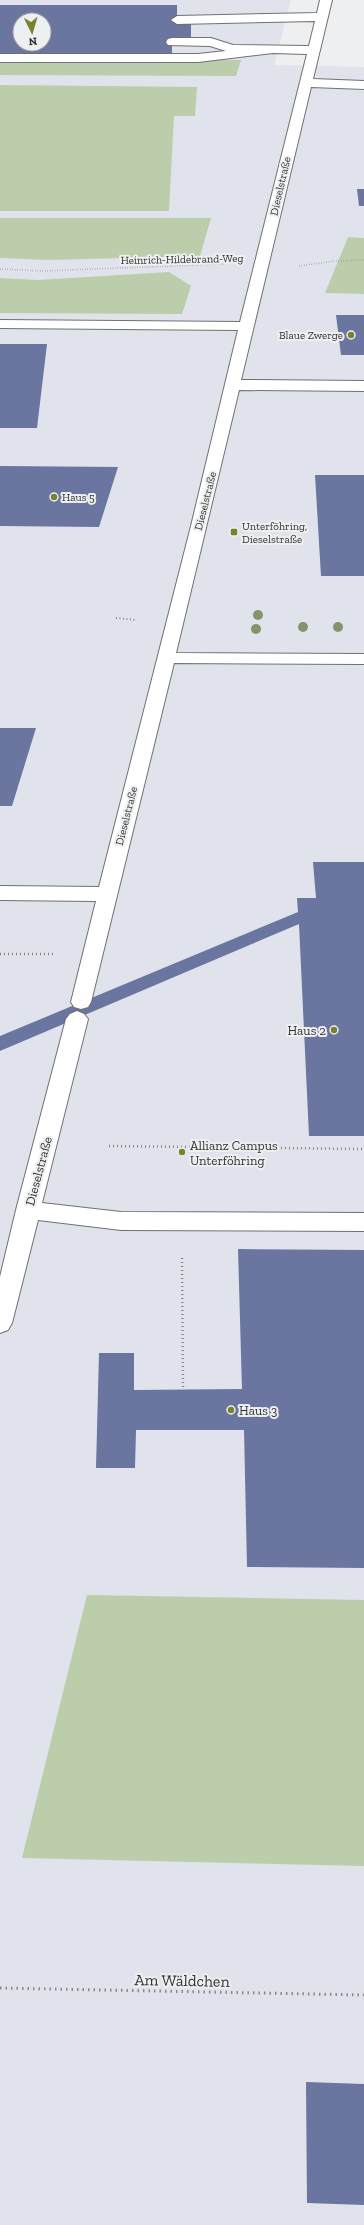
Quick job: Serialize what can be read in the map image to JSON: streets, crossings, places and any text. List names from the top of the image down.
{
  "streets": {
    "street": ["Dieselstraße"],
    "path": ["Heinrich-Hildebrand-Weg", "Am Wäldchen"]
  },
  "crossings": [
    ["Dieselstraße", "Heinrich-Hildebrand-Weg"]
  ],
  "places": {
    "other": [
      "Blaue Zwerge",
      "Haus 5",
      "Haus 2",
      "Allianz Campus Unterföhring",
      "Haus 3"
    ],
    "transit": ["Unterföhring, Dieselstraße"]
  },
  "north": "bottom"
}
